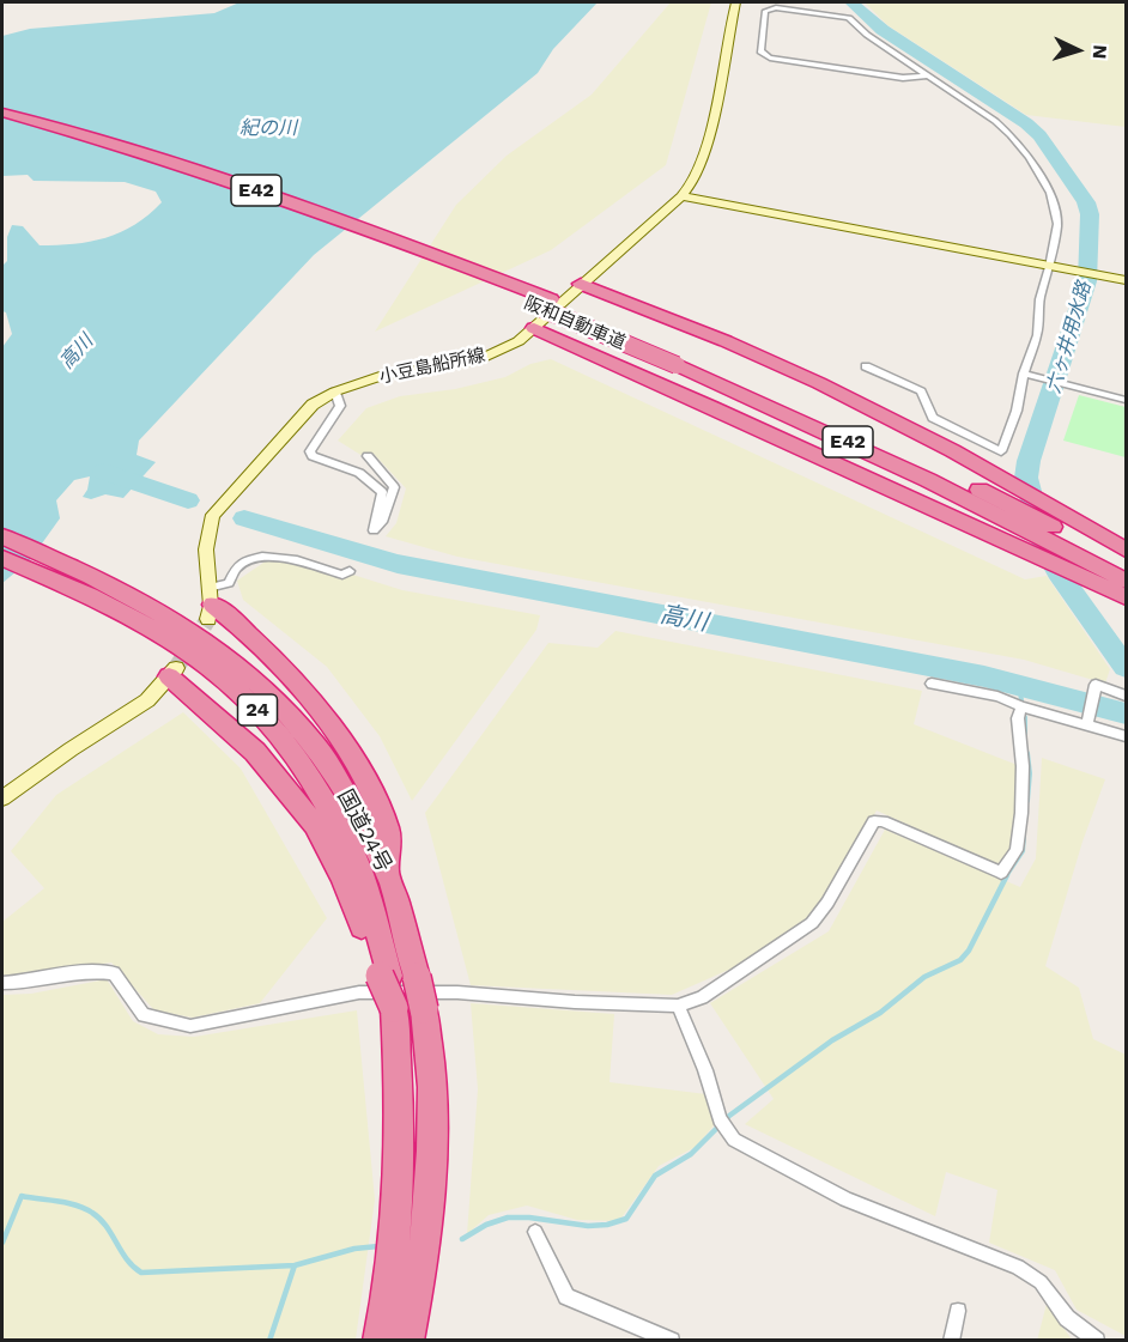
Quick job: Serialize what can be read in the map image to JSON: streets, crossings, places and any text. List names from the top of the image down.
{
  "streets": {
    "highway": [
      "E42",
      "阪和自動車道",
      "24",
      "国道24号"
    ],
    "main road": ["小豆島船所線"]
  },
  "crossings": [
    ["小豆島船所線", "24"],
    ["24", "国道24号"]
  ],
  "water": ["紀の川", "六ヶ井用水路", "高川"],
  "north": "right"
}
